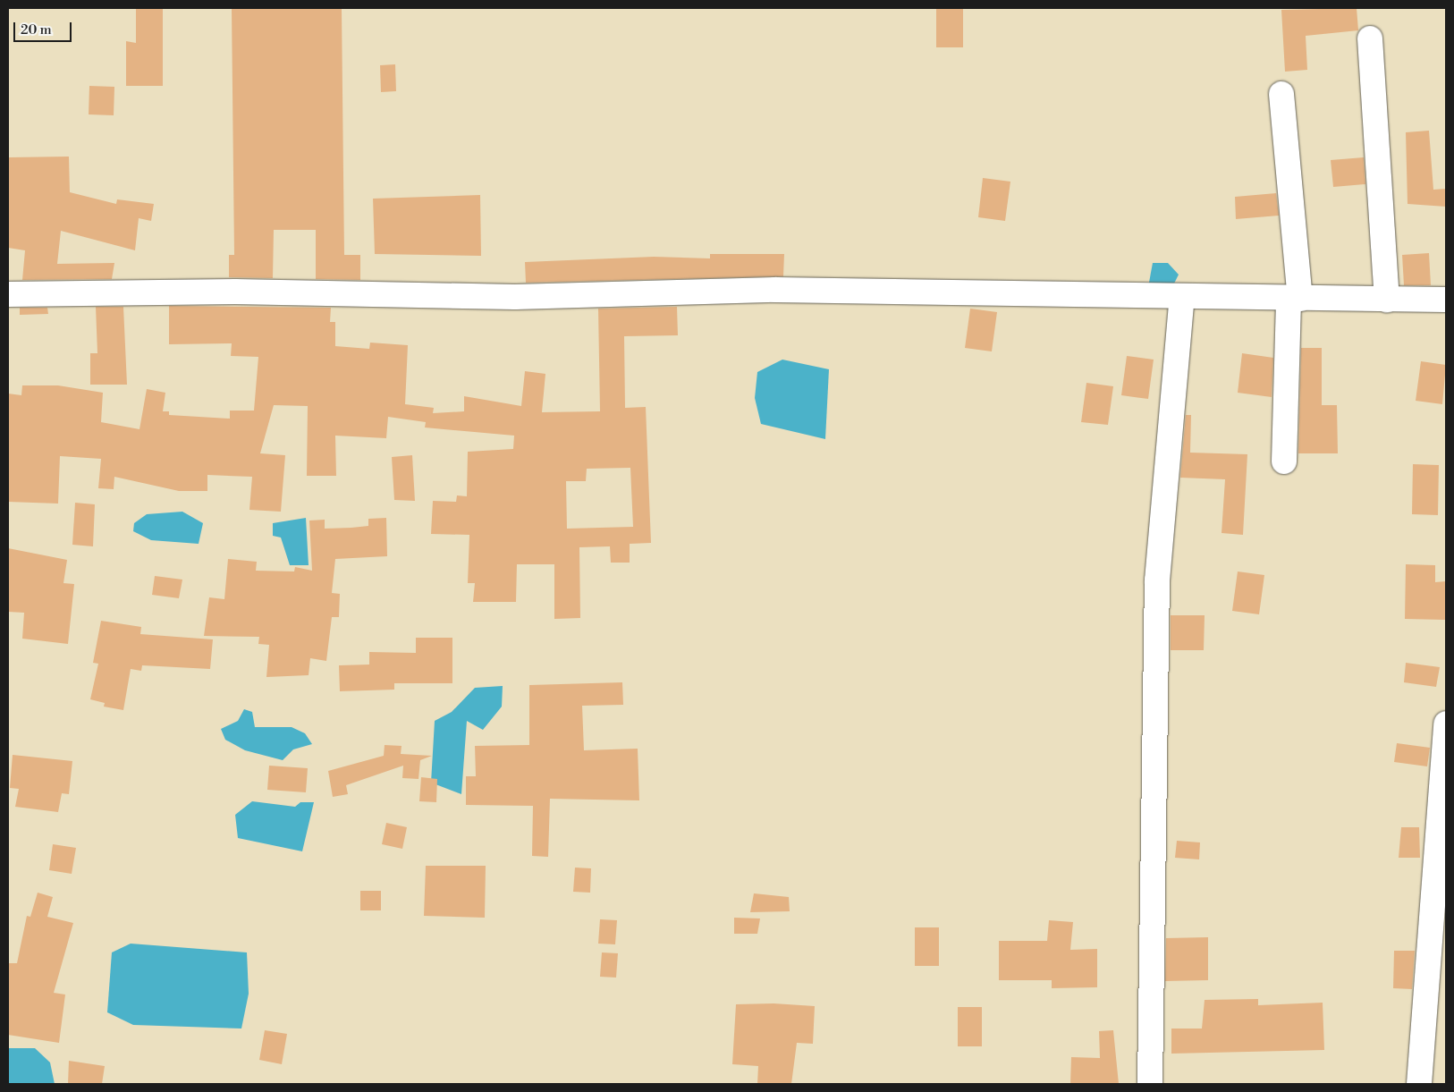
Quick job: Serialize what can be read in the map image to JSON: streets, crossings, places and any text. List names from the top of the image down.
{
  "scale_bar": "20 m"
}
